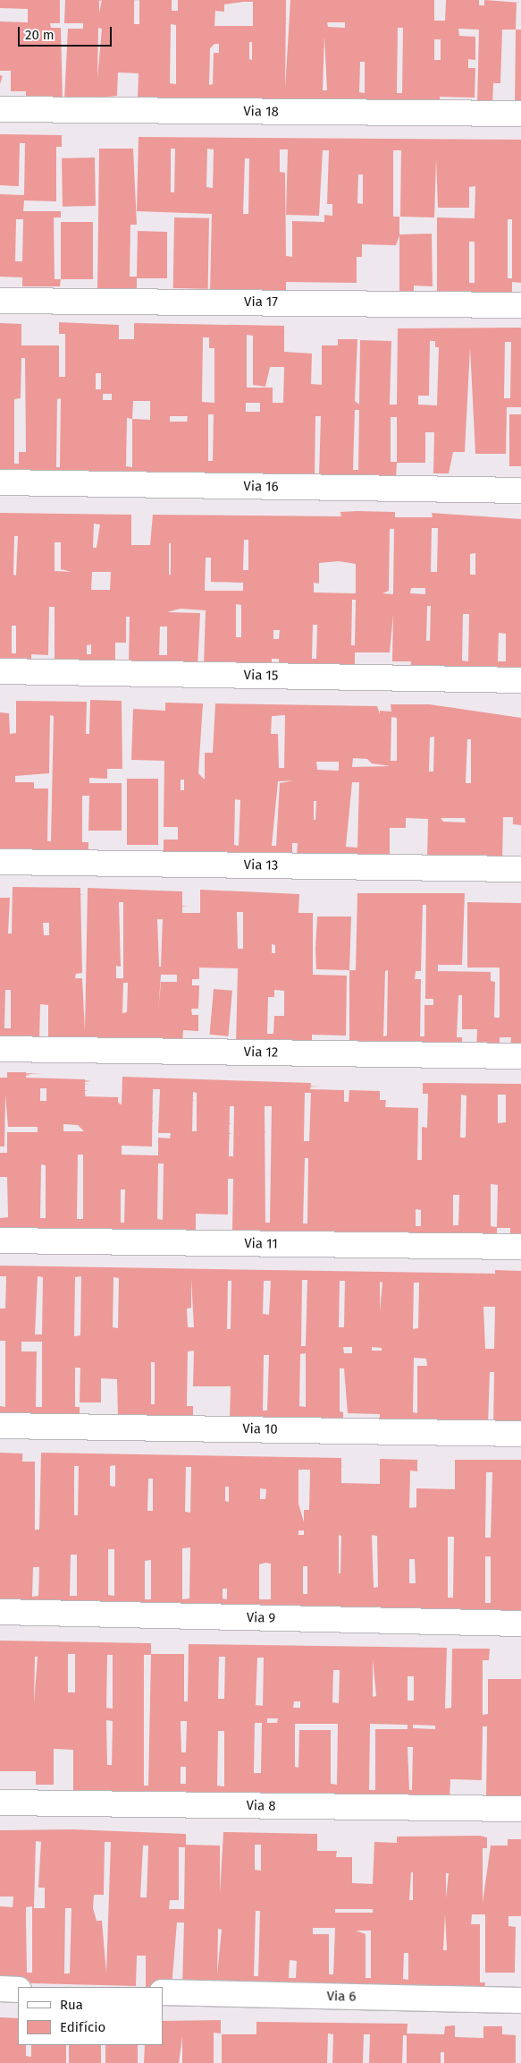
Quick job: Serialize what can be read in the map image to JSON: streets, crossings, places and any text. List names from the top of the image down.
{
  "streets": {
    "street": [
      "Via 18",
      "Via 17",
      "Via 16",
      "Via 15",
      "Via 13",
      "Via 12",
      "Via 11",
      "Via 10",
      "Via 9",
      "Via 8",
      "Via 6"
    ]
  },
  "legend": ["Rua", "Edifício"],
  "scale_bar": "20 m"
}
